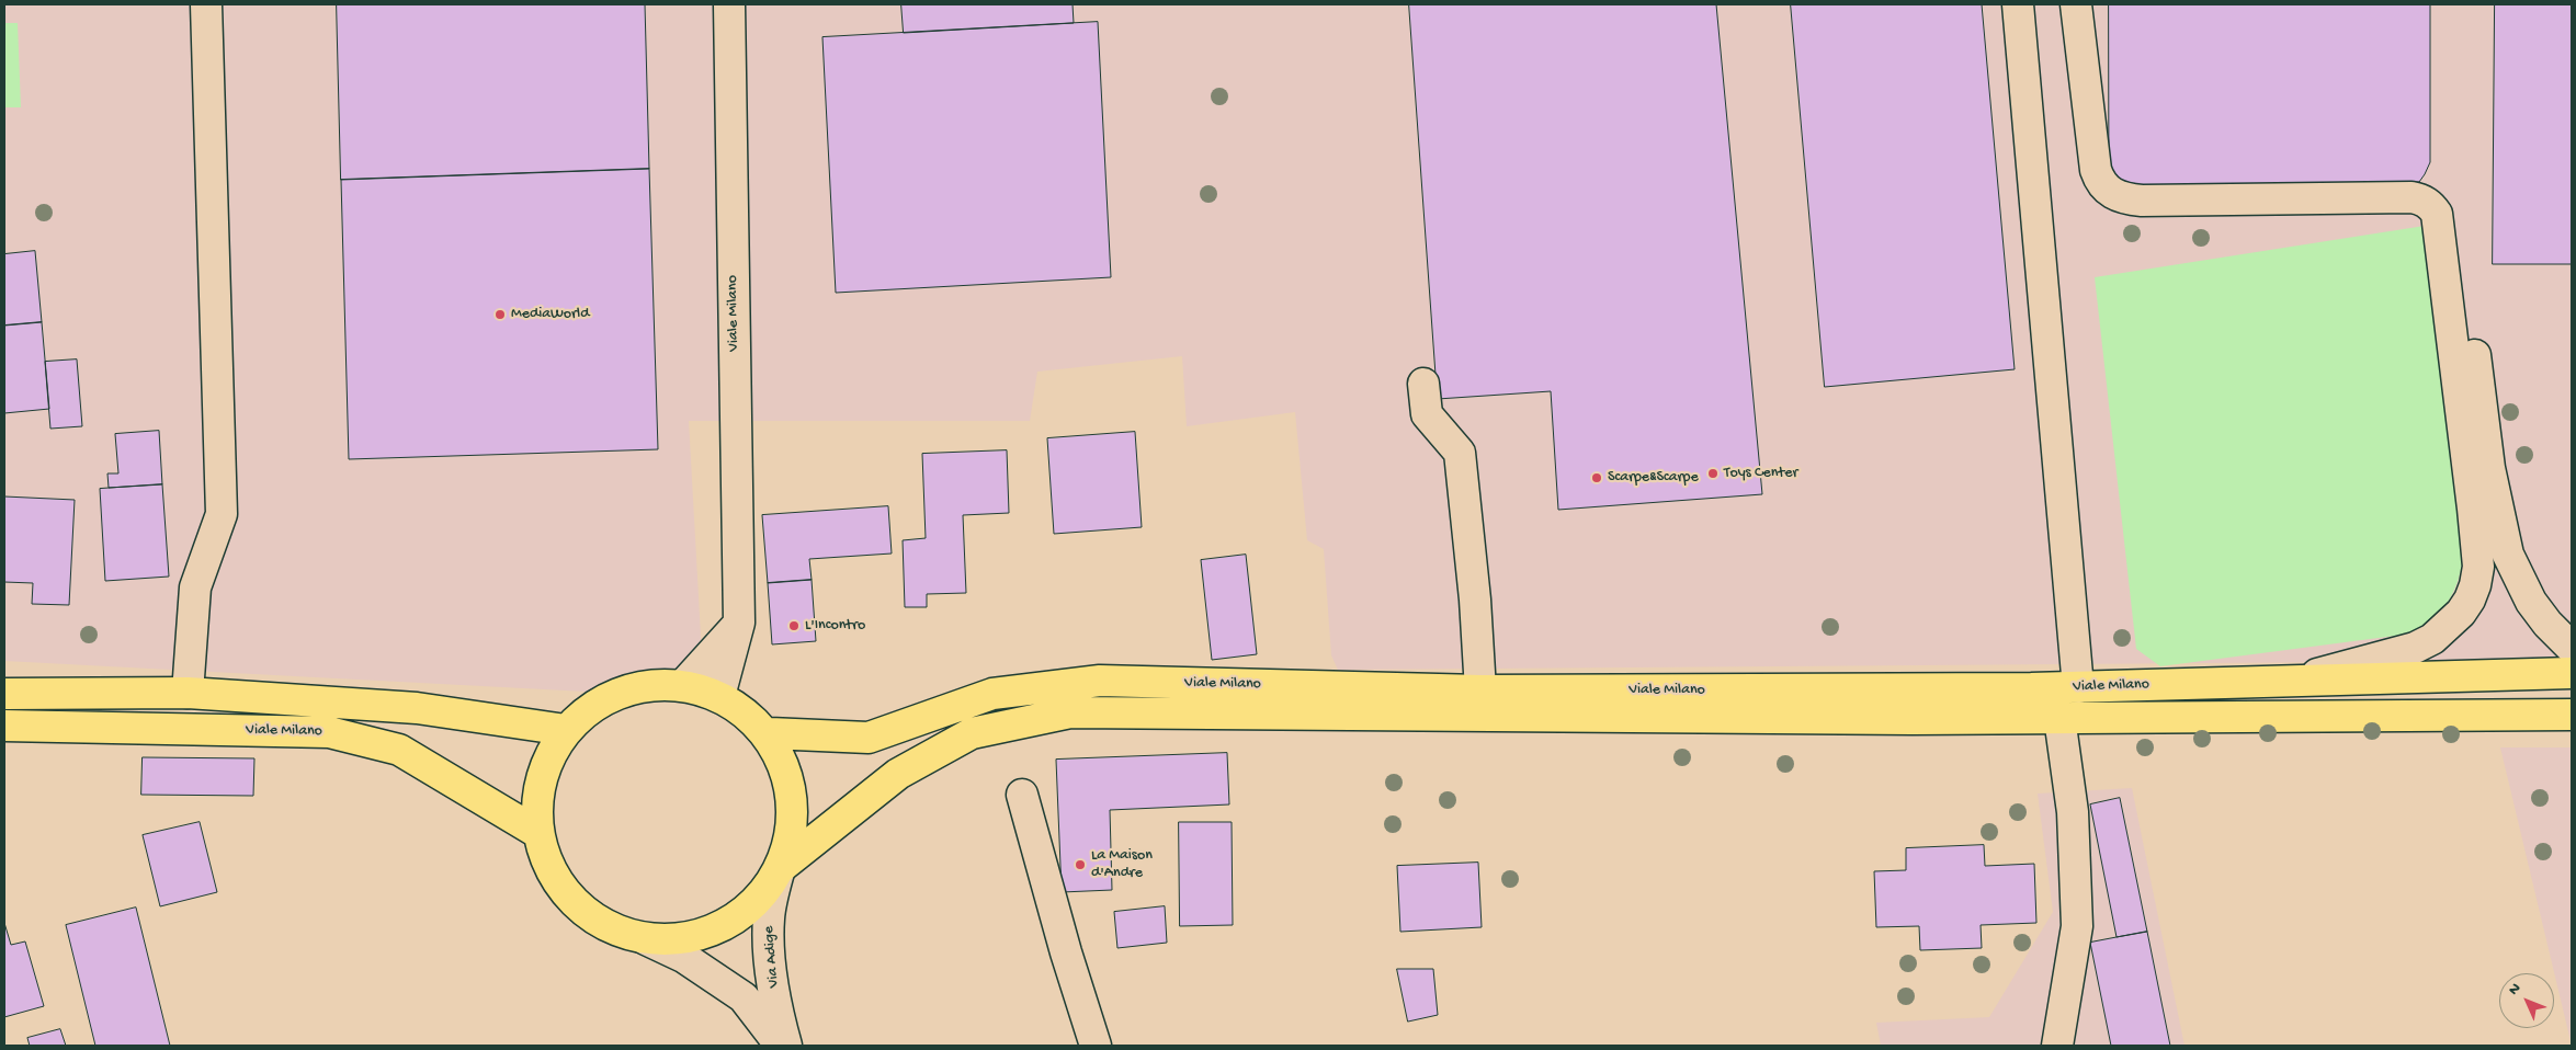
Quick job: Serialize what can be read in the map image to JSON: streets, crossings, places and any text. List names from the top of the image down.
{
  "streets": {
    "main road": ["Viale Milano"],
    "street": ["Via Adige"]
  },
  "crossings": [
    ["Viale Milano", "Via Adige"]
  ],
  "places": [
    "MediaWorld",
    "Toys Center",
    "Scarpe&Scarpe",
    "L'Incontro",
    "La Maison d'Andre"
  ],
  "north": "top left"
}
